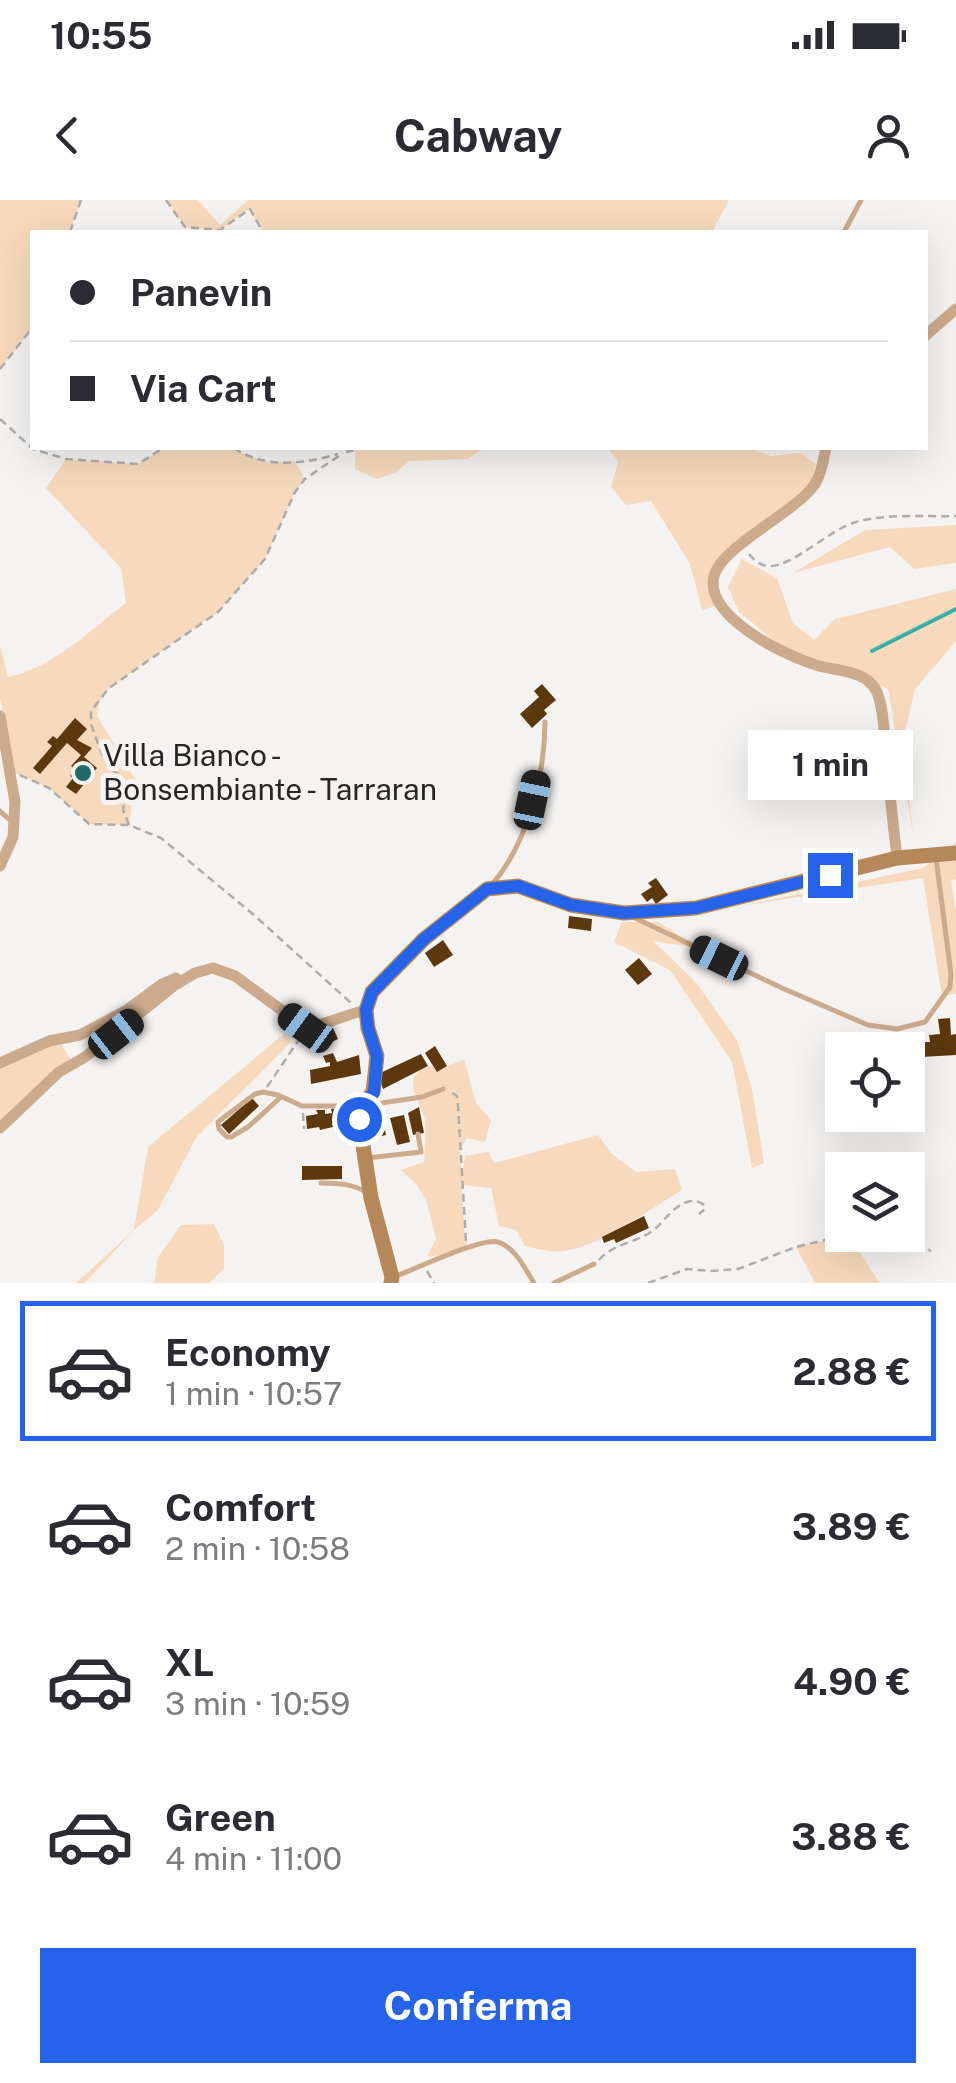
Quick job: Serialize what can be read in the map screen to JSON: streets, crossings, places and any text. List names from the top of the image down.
{
  "places": ["Villa Bianco - Bonsembiante - Tarraran"],
  "page": {
    "status": "10:55",
    "header": "Cabway",
    "banner": ["Panevin", "Via Cart"],
    "bubble": "1 min",
    "list": [
      {
        "name": "Economy",
        "note": "1 min · 10:57",
        "value": "2.88 €"
      },
      {
        "name": "Comfort",
        "note": "2 min · 10:58",
        "value": "3.89 €"
      },
      {
        "name": "XL",
        "note": "3 min · 10:59",
        "value": "4.90 €"
      },
      {
        "name": "Green",
        "note": "4 min · 11:00",
        "value": "3.88 €"
      }
    ],
    "buttons": "Conferma"
  }
}
